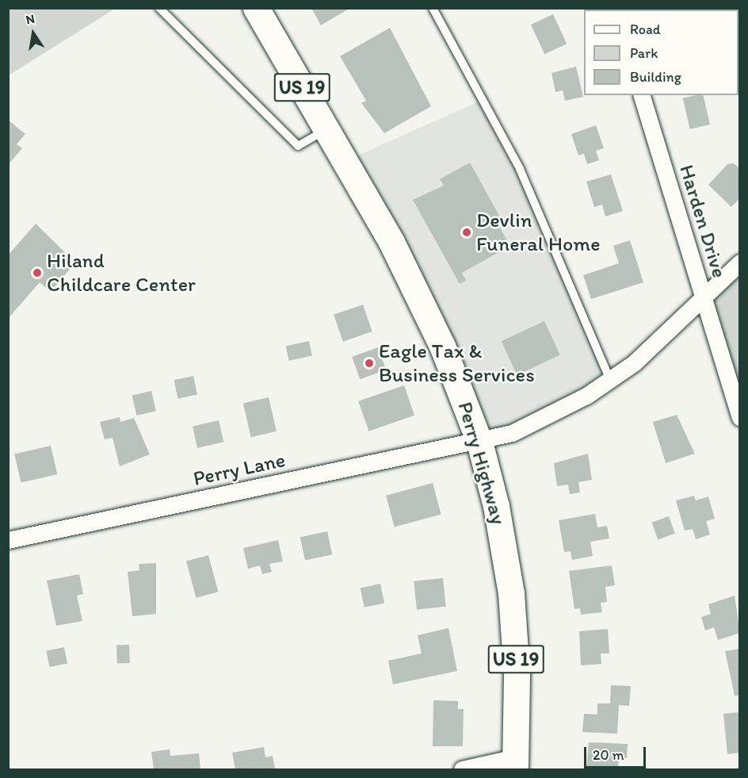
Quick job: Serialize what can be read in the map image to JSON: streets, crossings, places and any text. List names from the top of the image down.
{
  "streets": {
    "main road": ["US 19", "Perry Highway"],
    "street": ["Harden Drive", "Perry Lane"]
  },
  "crossings": [
    ["Harden Drive", "Perry Lane"],
    ["Perry Highway", "Perry Lane"]
  ],
  "places": ["Devlin Funeral Home", "Hiland Childcare Center", "Eagle Tax & Business Services"],
  "legend": ["Road", "Park", "Building"],
  "scale_bar": "20 m",
  "north": "top"
}
